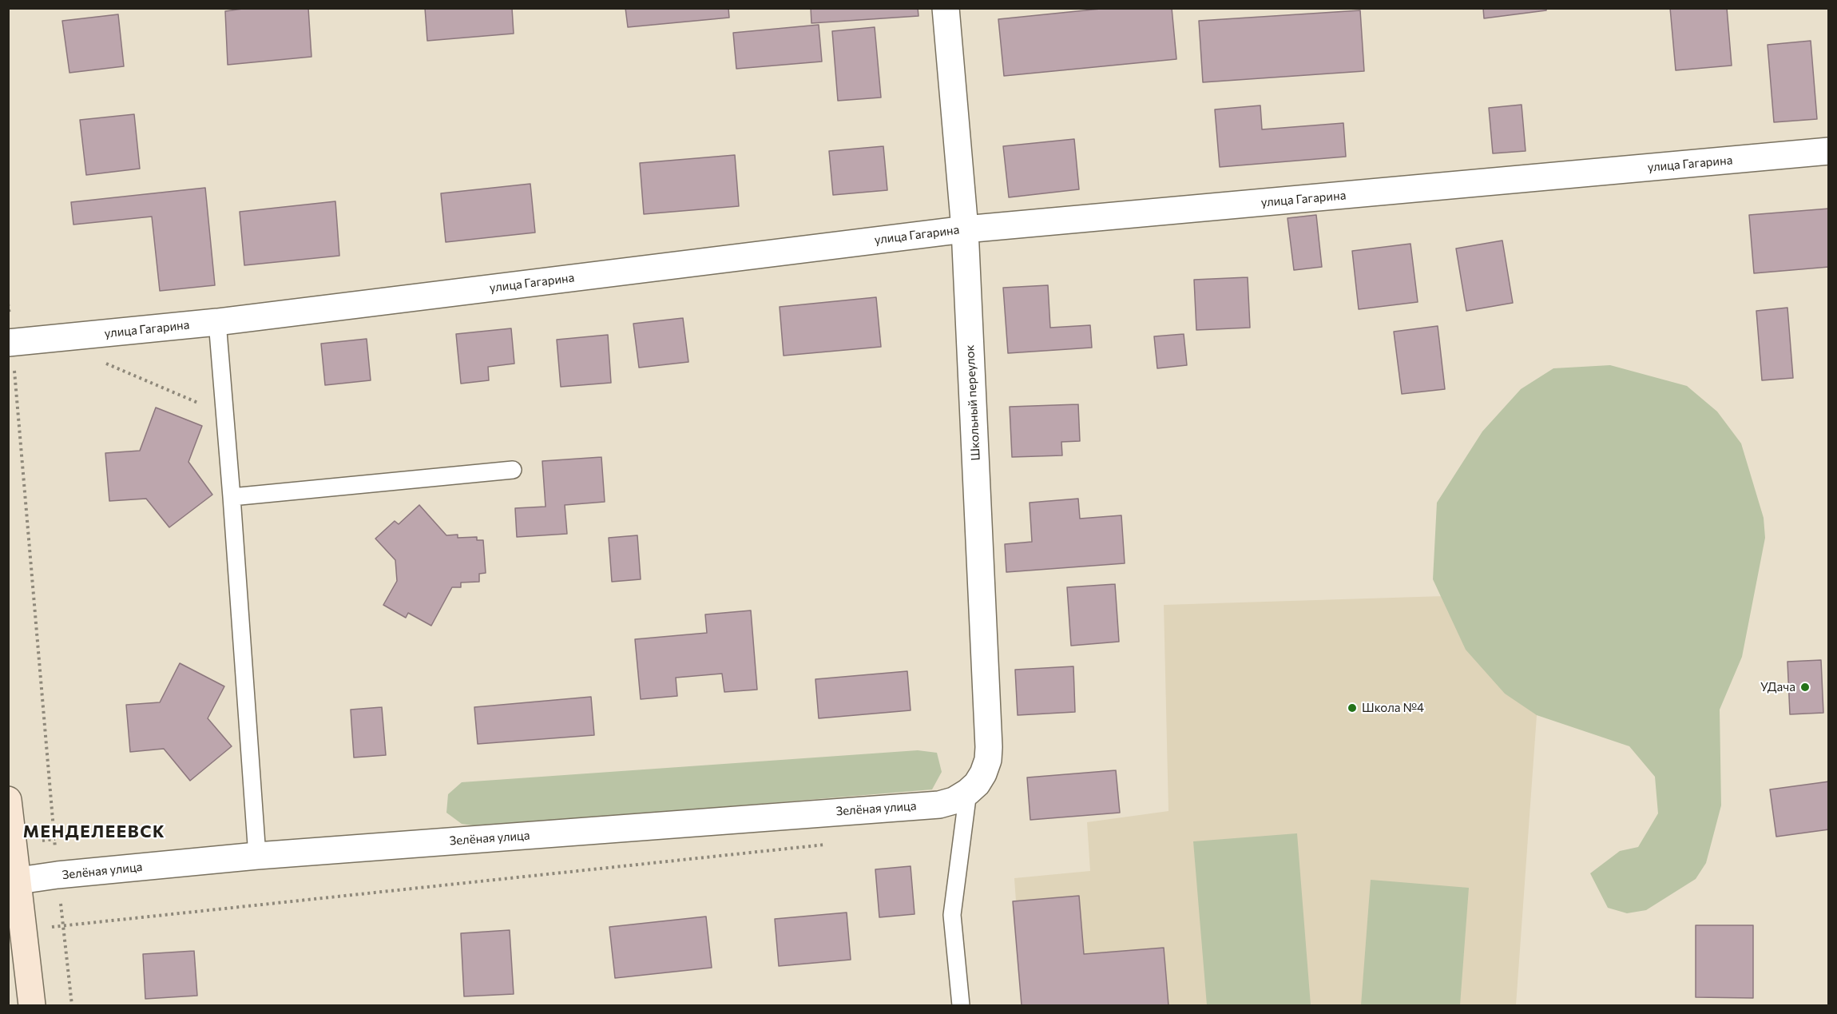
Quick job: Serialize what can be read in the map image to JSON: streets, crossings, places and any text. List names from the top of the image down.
{
  "streets": {
    "street": ["улица Гагарина", "Школьный переулок", "Зелёная улица"]
  },
  "crossings": [
    ["улица Гагарина", "Школьный переулок"],
    ["Школьный переулок", "Зелёная улица"]
  ],
  "districts": ["МЕНДЕЛЕЕВСК"],
  "places": ["УДача", "Школа №4"]
}
